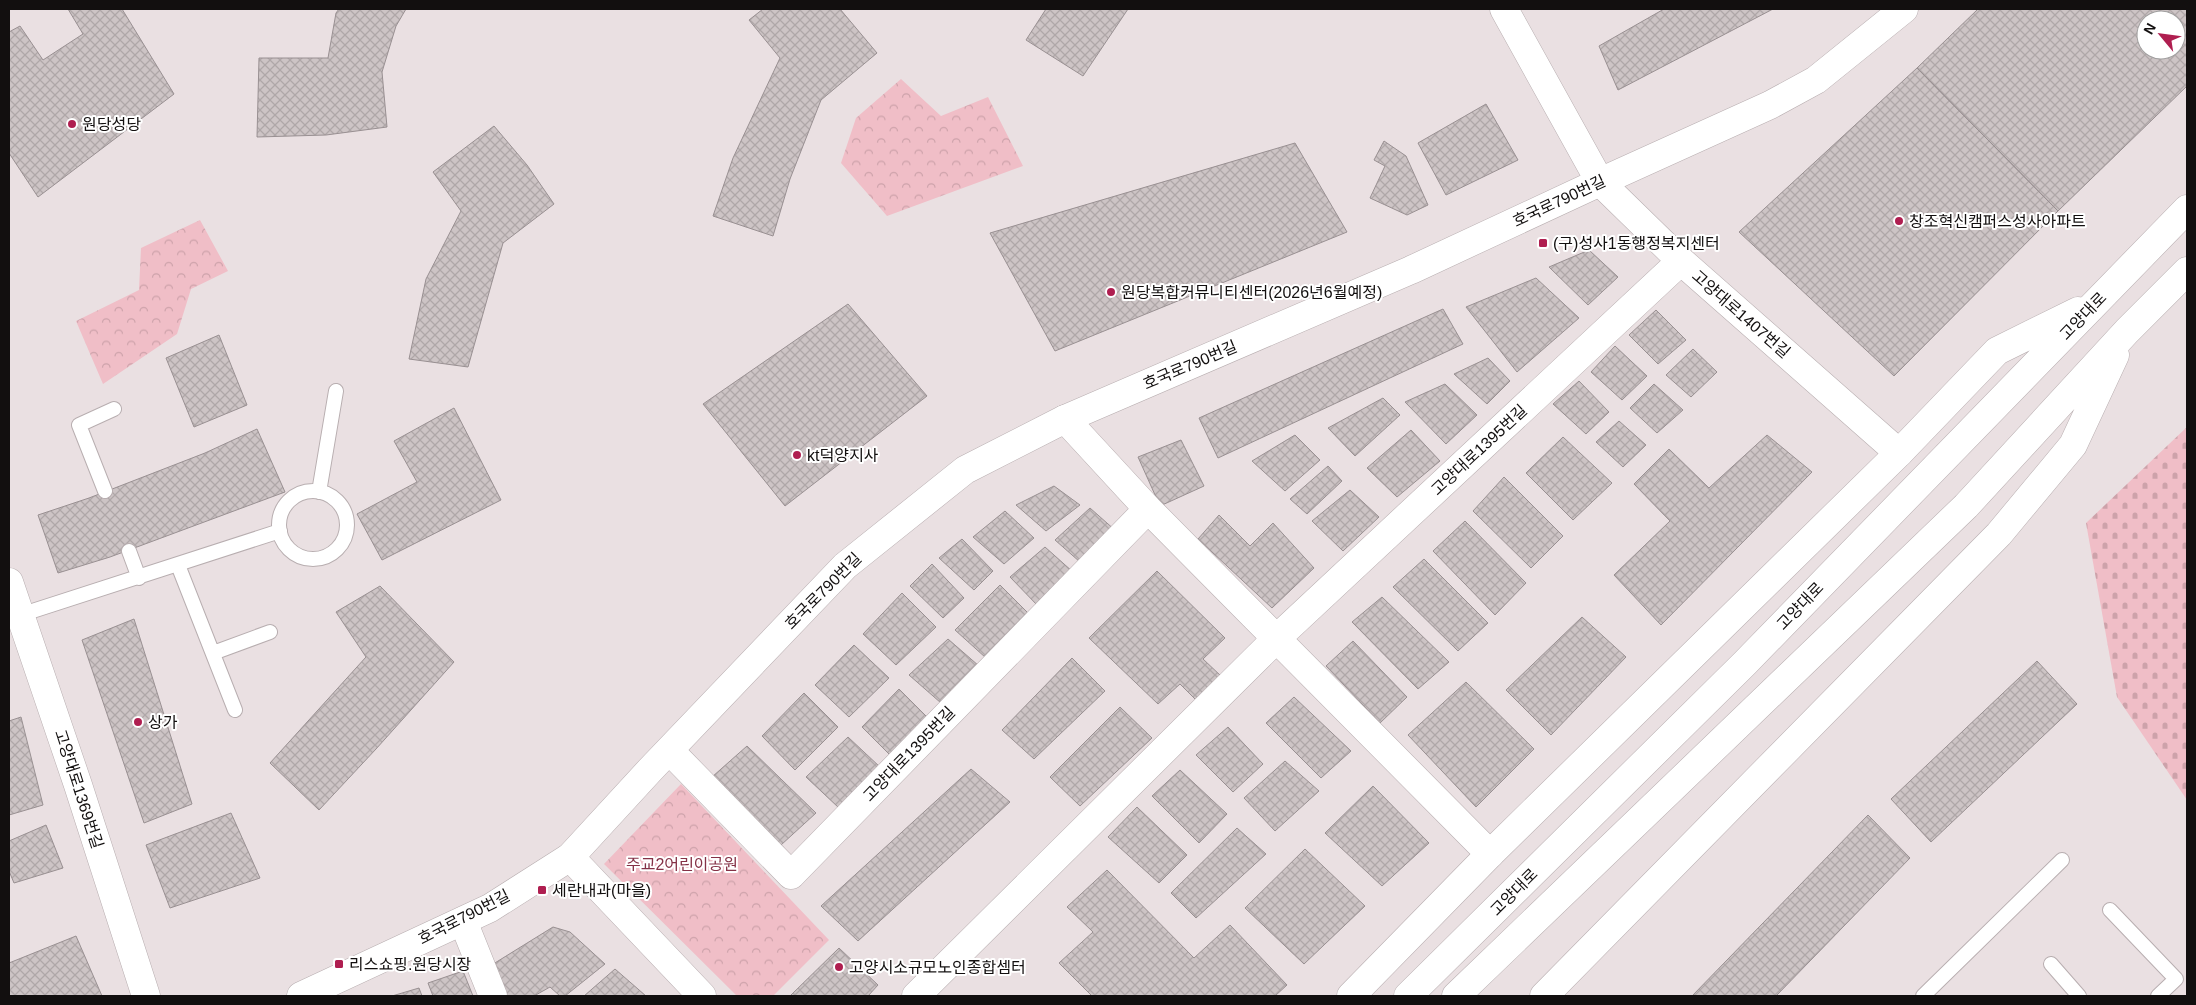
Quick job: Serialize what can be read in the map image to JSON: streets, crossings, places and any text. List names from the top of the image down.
{
  "streets": {
    "street": [
      "호국로790번길",
      "고양대로1407번길",
      "고양대로",
      "고양대로1395번길",
      "고양대로1369번길"
    ]
  },
  "crossings": [
    ["호국로790번길", "고양대로1407번길"],
    ["호국로790번길", "고양대로1395번길"],
    ["고양대로1407번길", "고양대로1395번길"]
  ],
  "parks": ["주교2어린이공원"],
  "places": {
    "other": [
      "원당성당",
      "창조혁신캠퍼스성사아파트",
      "원당복합커뮤니티센터(2026년6월예정)",
      "kt덕양지사",
      "상가",
      "고양시소규모노인종합셈터"
    ],
    "transit": ["(구)성사1동행정복지센터", "세란내과(마을)", "리스쇼핑.원당시장"]
  },
  "north": "top left"
}
